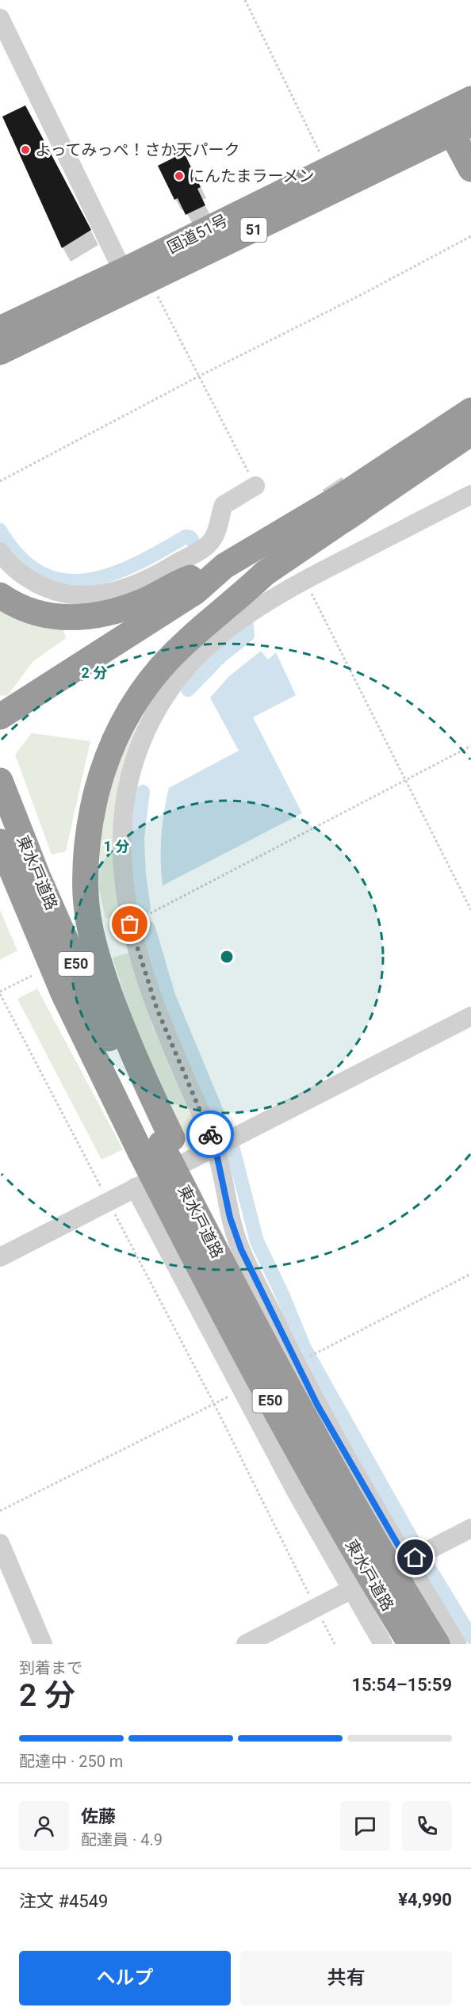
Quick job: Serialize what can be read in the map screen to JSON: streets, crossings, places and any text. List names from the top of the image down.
{
  "streets": {
    "highway": [
      "51",
      "国道51号",
      "東水戸道路",
      "E50"
    ]
  },
  "places": ["よってみっぺ！さか天パーク", "にんたまラーメン"],
  "page": {
    "heading": ["2 分", "到着まで", "15:54–15:59"],
    "panel": [
      "佐藤",
      "配達員 · 4.9",
      "注文 #4549",
      "¥4,990"
    ],
    "bar": "配達中 · 250 m",
    "buttons": ["ヘルプ", "共有"]
  },
  "rings": ["2 分", "1 分"]
}
